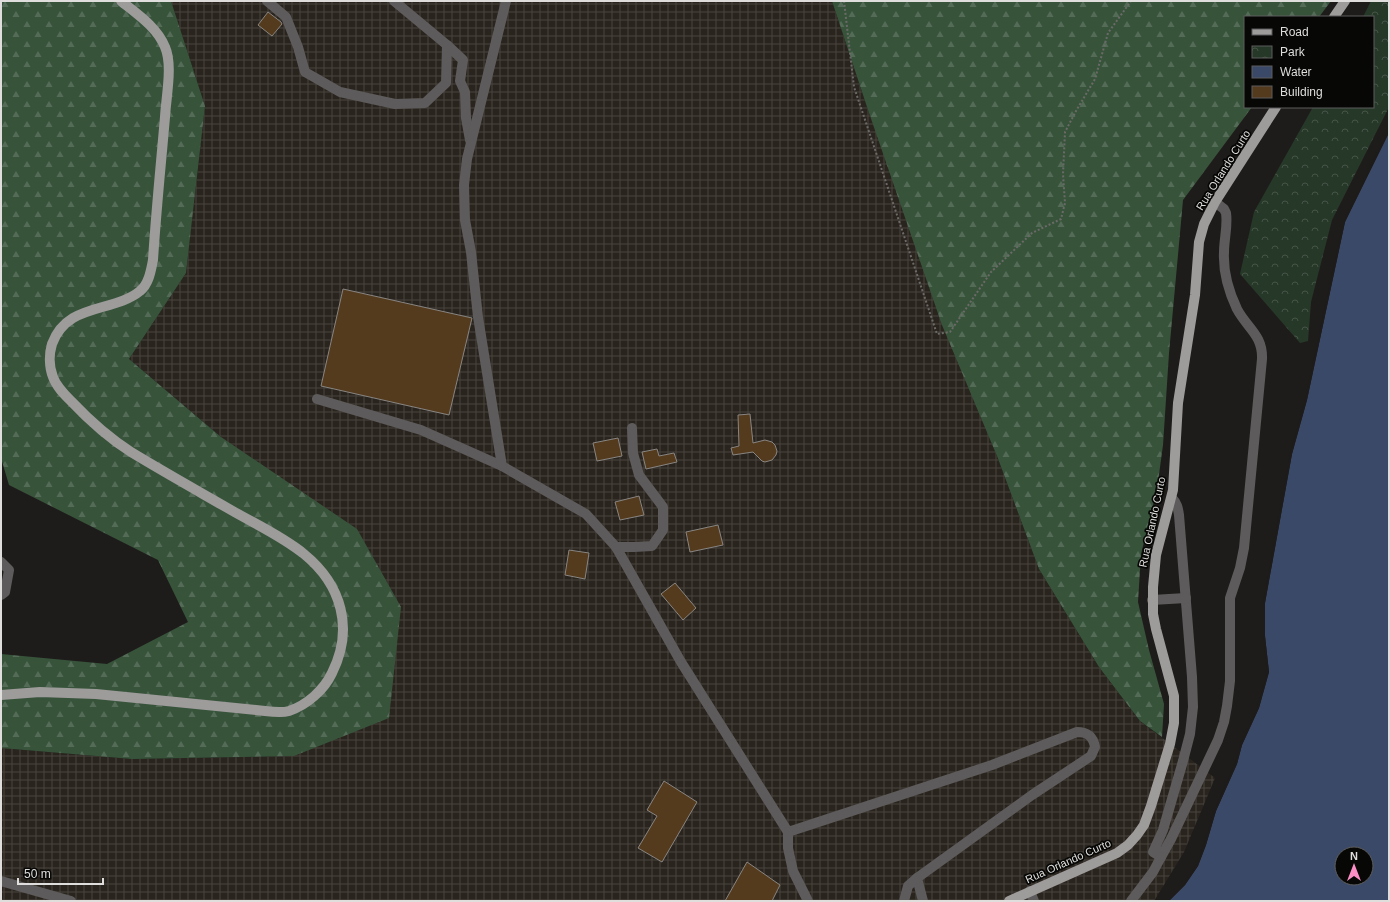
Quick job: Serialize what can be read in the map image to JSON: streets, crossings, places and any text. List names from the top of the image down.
{
  "streets": {
    "main road": ["Rua Orlando Curto"]
  },
  "legend": [
    "Road",
    "Park",
    "Water",
    "Building"
  ],
  "scale_bar": "50 m",
  "north": "top"
}
